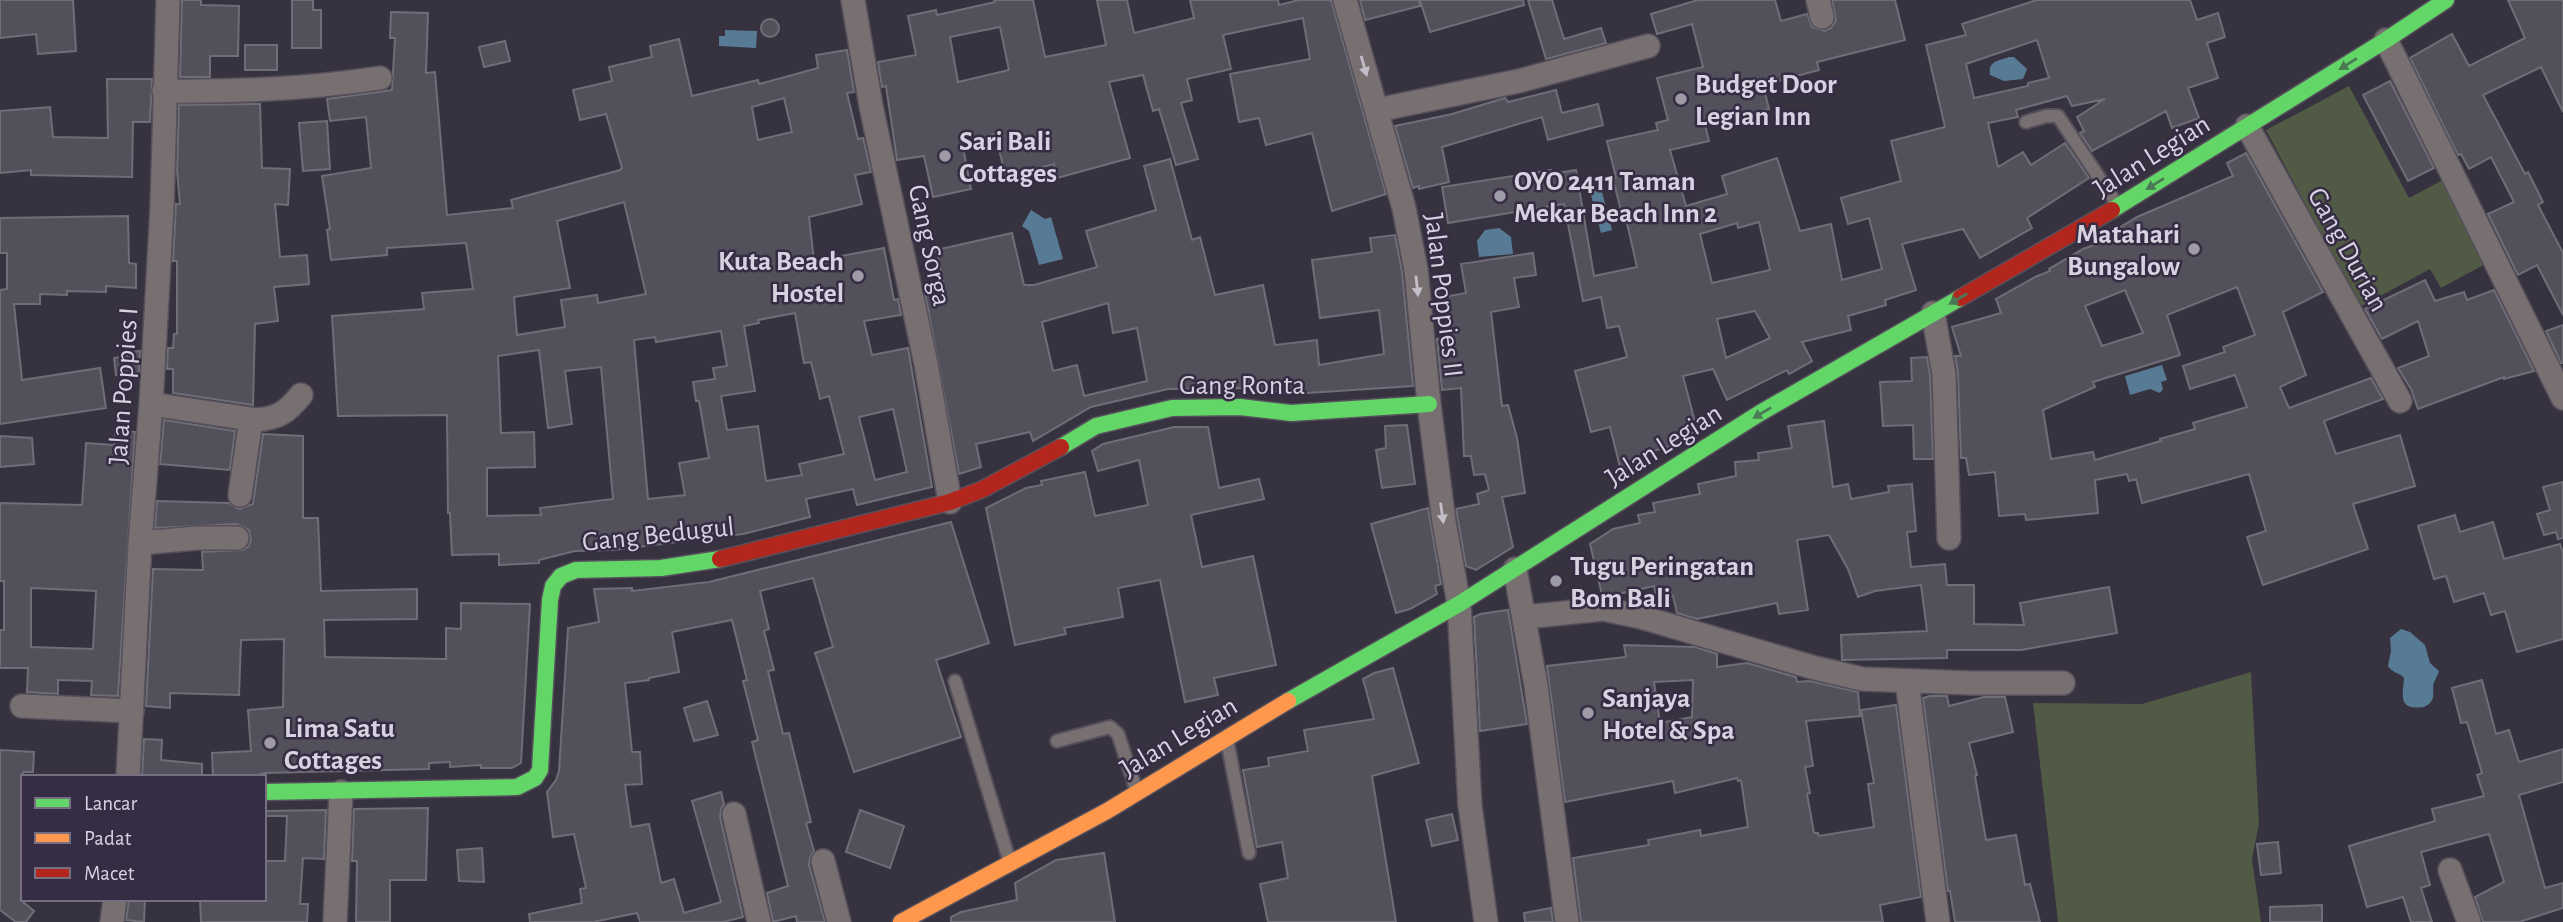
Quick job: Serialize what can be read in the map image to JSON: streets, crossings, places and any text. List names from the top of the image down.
{
  "streets": {
    "main road": ["Jalan Legian", "Gang Ronta", "Gang Bedugul"],
    "street": [
      "Gang Sorga",
      "Gang Durian",
      "Jalan Poppies II",
      "Jalan Poppies I"
    ]
  },
  "crossings": [
    ["Jalan Legian", "Gang Durian"],
    ["Jalan Legian", "Jalan Poppies II"],
    ["Gang Sorga", "Gang Ronta"],
    ["Gang Sorga", "Gang Bedugul"],
    ["Jalan Poppies II", "Gang Ronta"],
    ["Gang Ronta", "Gang Bedugul"]
  ],
  "one_way": ["Jalan Legian", "Jalan Poppies II"],
  "places": [
    "Budget Door Legian Inn",
    "Sari Bali Cottages",
    "OYO 2411 Taman Mekar Beach Inn 2",
    "Matahari Bungalow",
    "Kuta Beach Hostel",
    "Tugu Peringatan Bom Bali",
    "Sanjaya Hotel & Spa",
    "Lima Satu Cottages"
  ],
  "legend": ["Lancar", "Padat", "Macet"]
}
